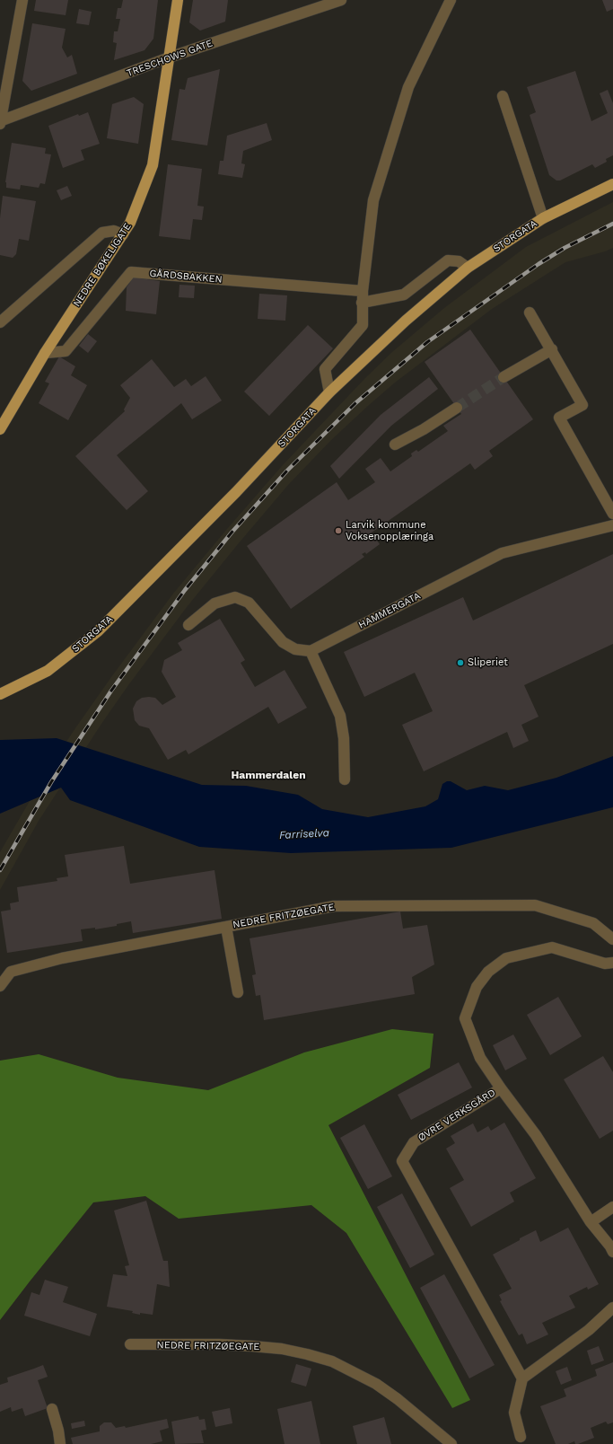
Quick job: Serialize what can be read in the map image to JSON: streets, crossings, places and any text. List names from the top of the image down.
{
  "streets": {
    "main road": ["STORGATA", "NEDRE BØKELIGATE"],
    "street": [
      "TRESCHOWS GATE",
      "GÅRDSBAKKEN",
      "HAMMERGATA",
      "NEDRE FRITZØEGATE",
      "ØVRE VERKSGÅRD"
    ]
  },
  "crossings": [
    ["TRESCHOWS GATE", "NEDRE BØKELIGATE"],
    ["NEDRE BØKELIGATE", "GÅRDSBAKKEN"]
  ],
  "districts": ["Hammerdalen"],
  "water": ["Farriselva"],
  "places": ["Larvik kommune Voksenopplæringa", "Sliperiet"]
}
